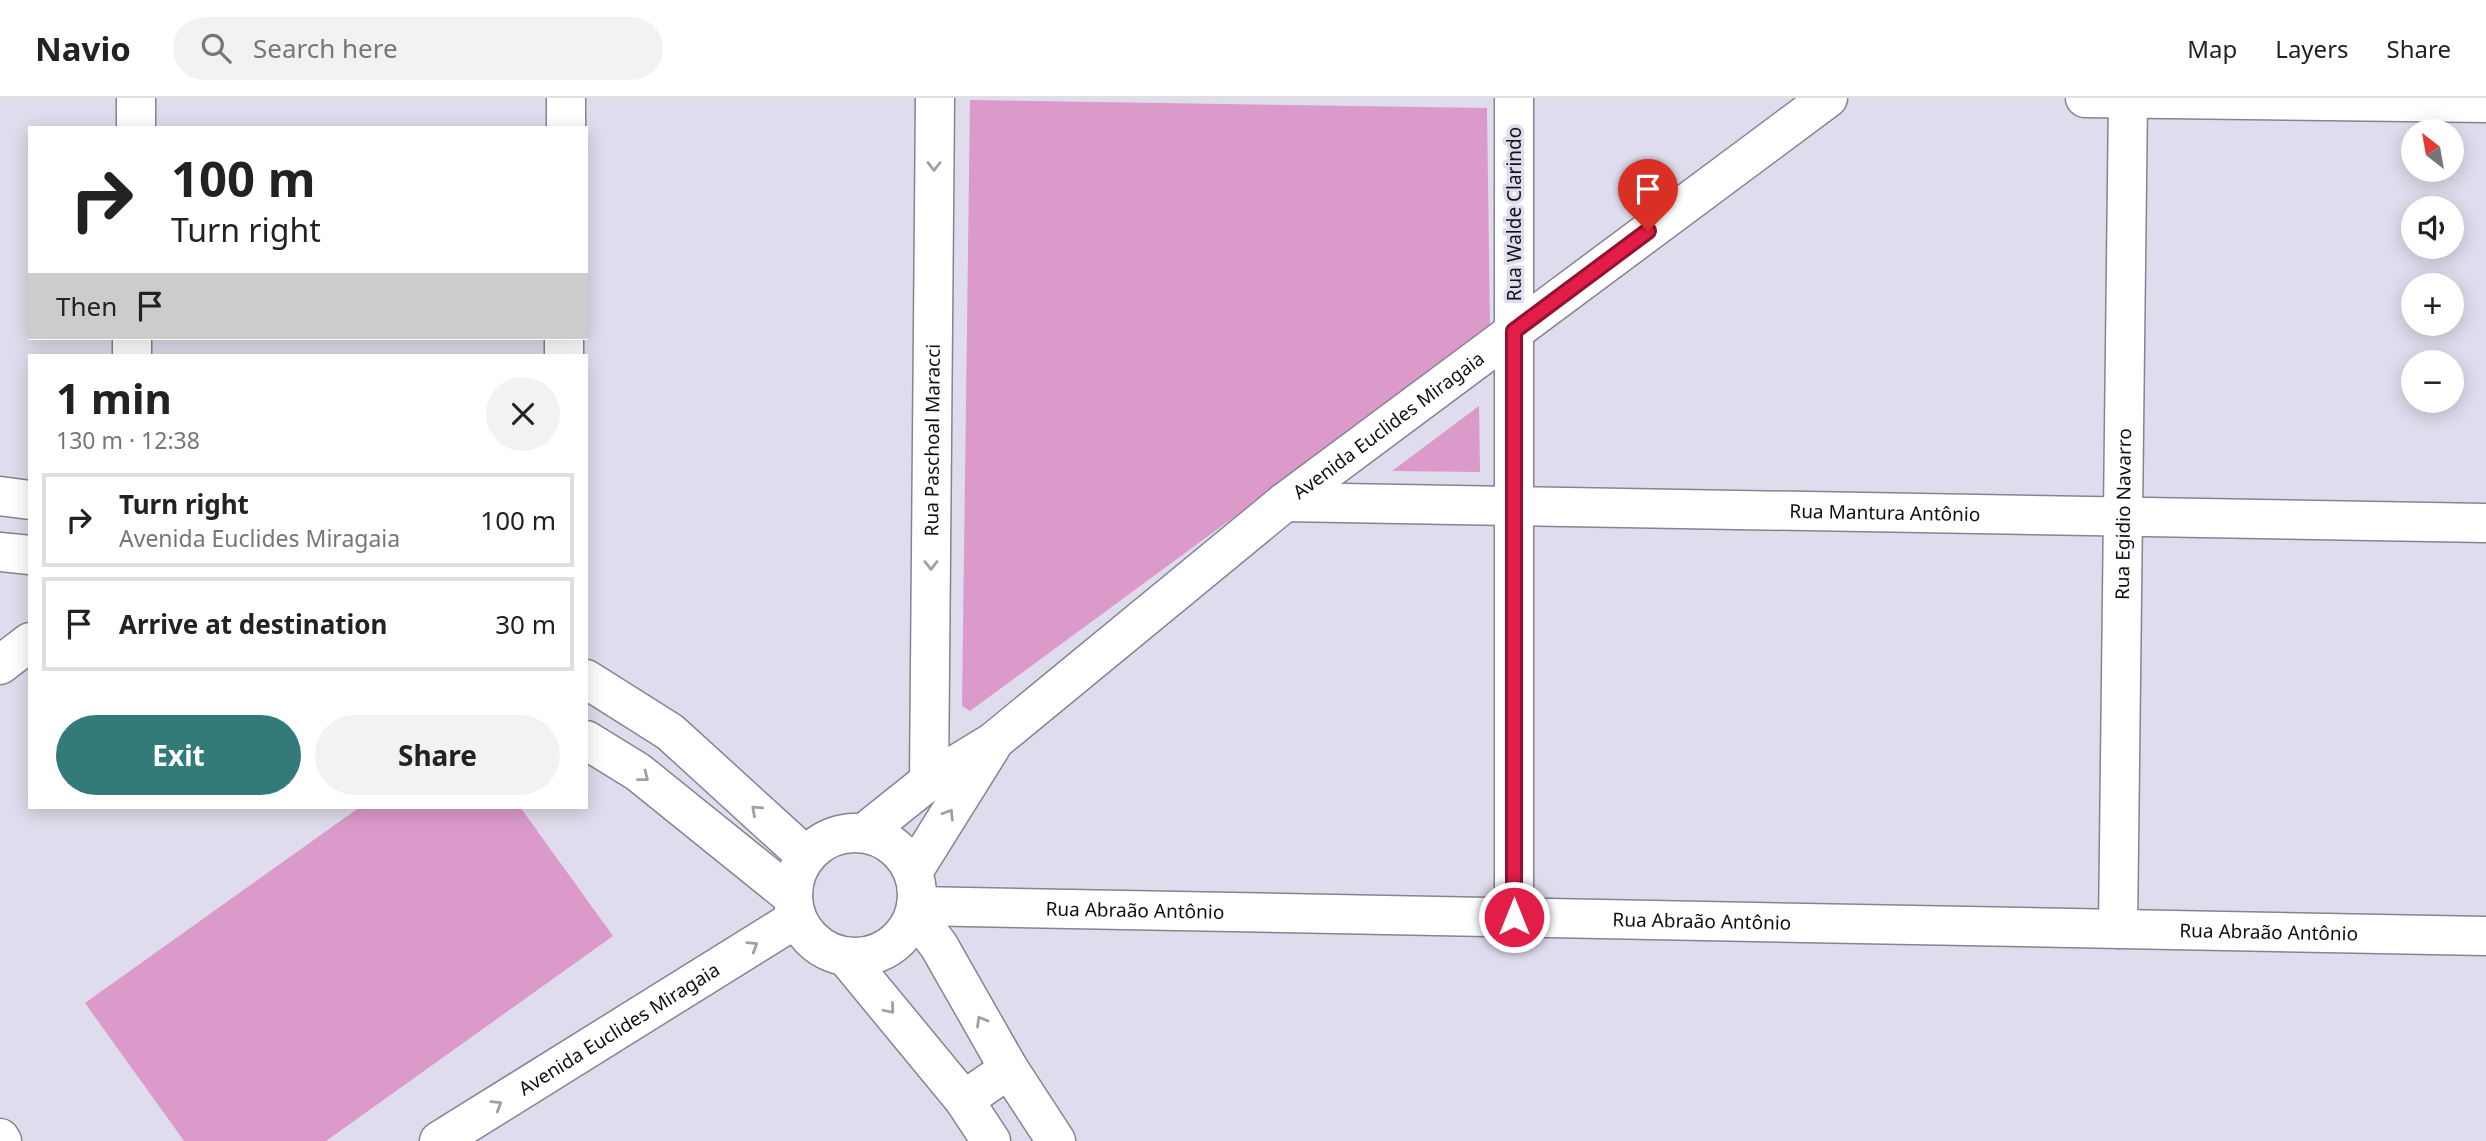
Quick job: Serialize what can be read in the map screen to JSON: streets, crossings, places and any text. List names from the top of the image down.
{
  "streets": {
    "street": [
      "Rua Walde Clarindo",
      "Avenida Euclides Miragaia",
      "Rua Paschoal Maracci",
      "Rua Mantura Antônio",
      "Rua Egidio Navarro",
      "Rua Abraão Antônio"
    ]
  },
  "crossings": [
    ["Rua Walde Clarindo", "Avenida Euclides Miragaia"],
    ["Rua Walde Clarindo", "Rua Mantura Antônio"],
    ["Rua Walde Clarindo", "Rua Abraão Antônio"],
    ["Avenida Euclides Miragaia", "Rua Paschoal Maracci"],
    ["Avenida Euclides Miragaia", "Rua Mantura Antônio"],
    ["Avenida Euclides Miragaia", "Rua Abraão Antônio"],
    ["Rua Mantura Antônio", "Rua Egidio Navarro"],
    ["Rua Egidio Navarro", "Rua Abraão Antônio"]
  ],
  "one_way": ["Rua Paschoal Maracci"],
  "north": "top left",
  "page": {
    "header": "Navio",
    "search": "Search here",
    "nav": ["Map", "Layers", "Share"],
    "map_buttons": ["+", "−"],
    "turn": ["100 m", "Turn right"],
    "then": "Then",
    "heading": ["1 min", "130 m · 12:38"],
    "list": [
      {
        "name": "Turn right",
        "note": "Avenida Euclides Miragaia",
        "value": "100 m"
      },
      {
        "name": "Arrive at destination",
        "value": "30 m"
      }
    ],
    "buttons": ["Exit", "Share"]
  }
}
